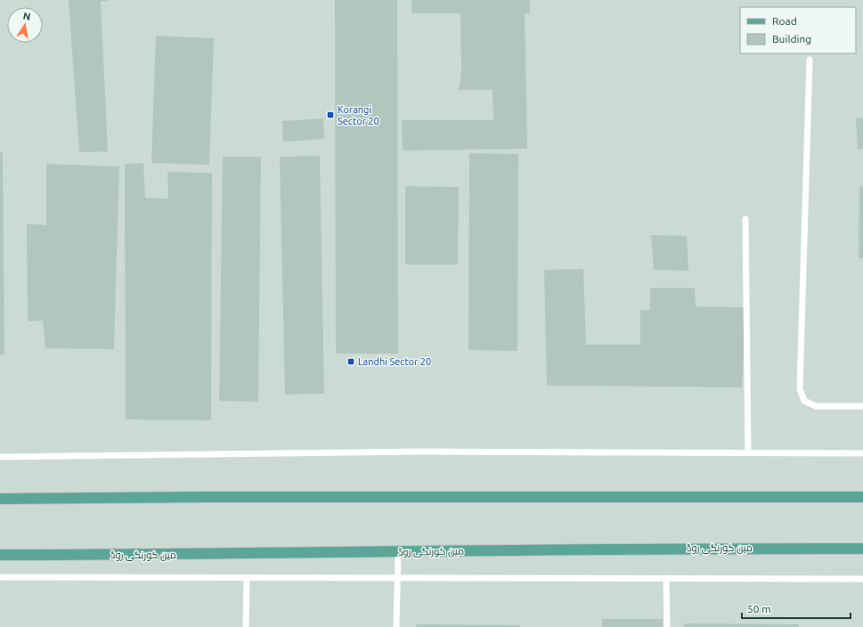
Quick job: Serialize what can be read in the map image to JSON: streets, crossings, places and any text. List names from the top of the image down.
{
  "streets": {
    "main road": ["مین کورنگی روڈ"]
  },
  "places": {
    "transit": ["Korangi Sector 20", "Landhi Sector 20"]
  },
  "legend": ["Road", "Building"],
  "scale_bar": "50 m",
  "north": "top"
}
